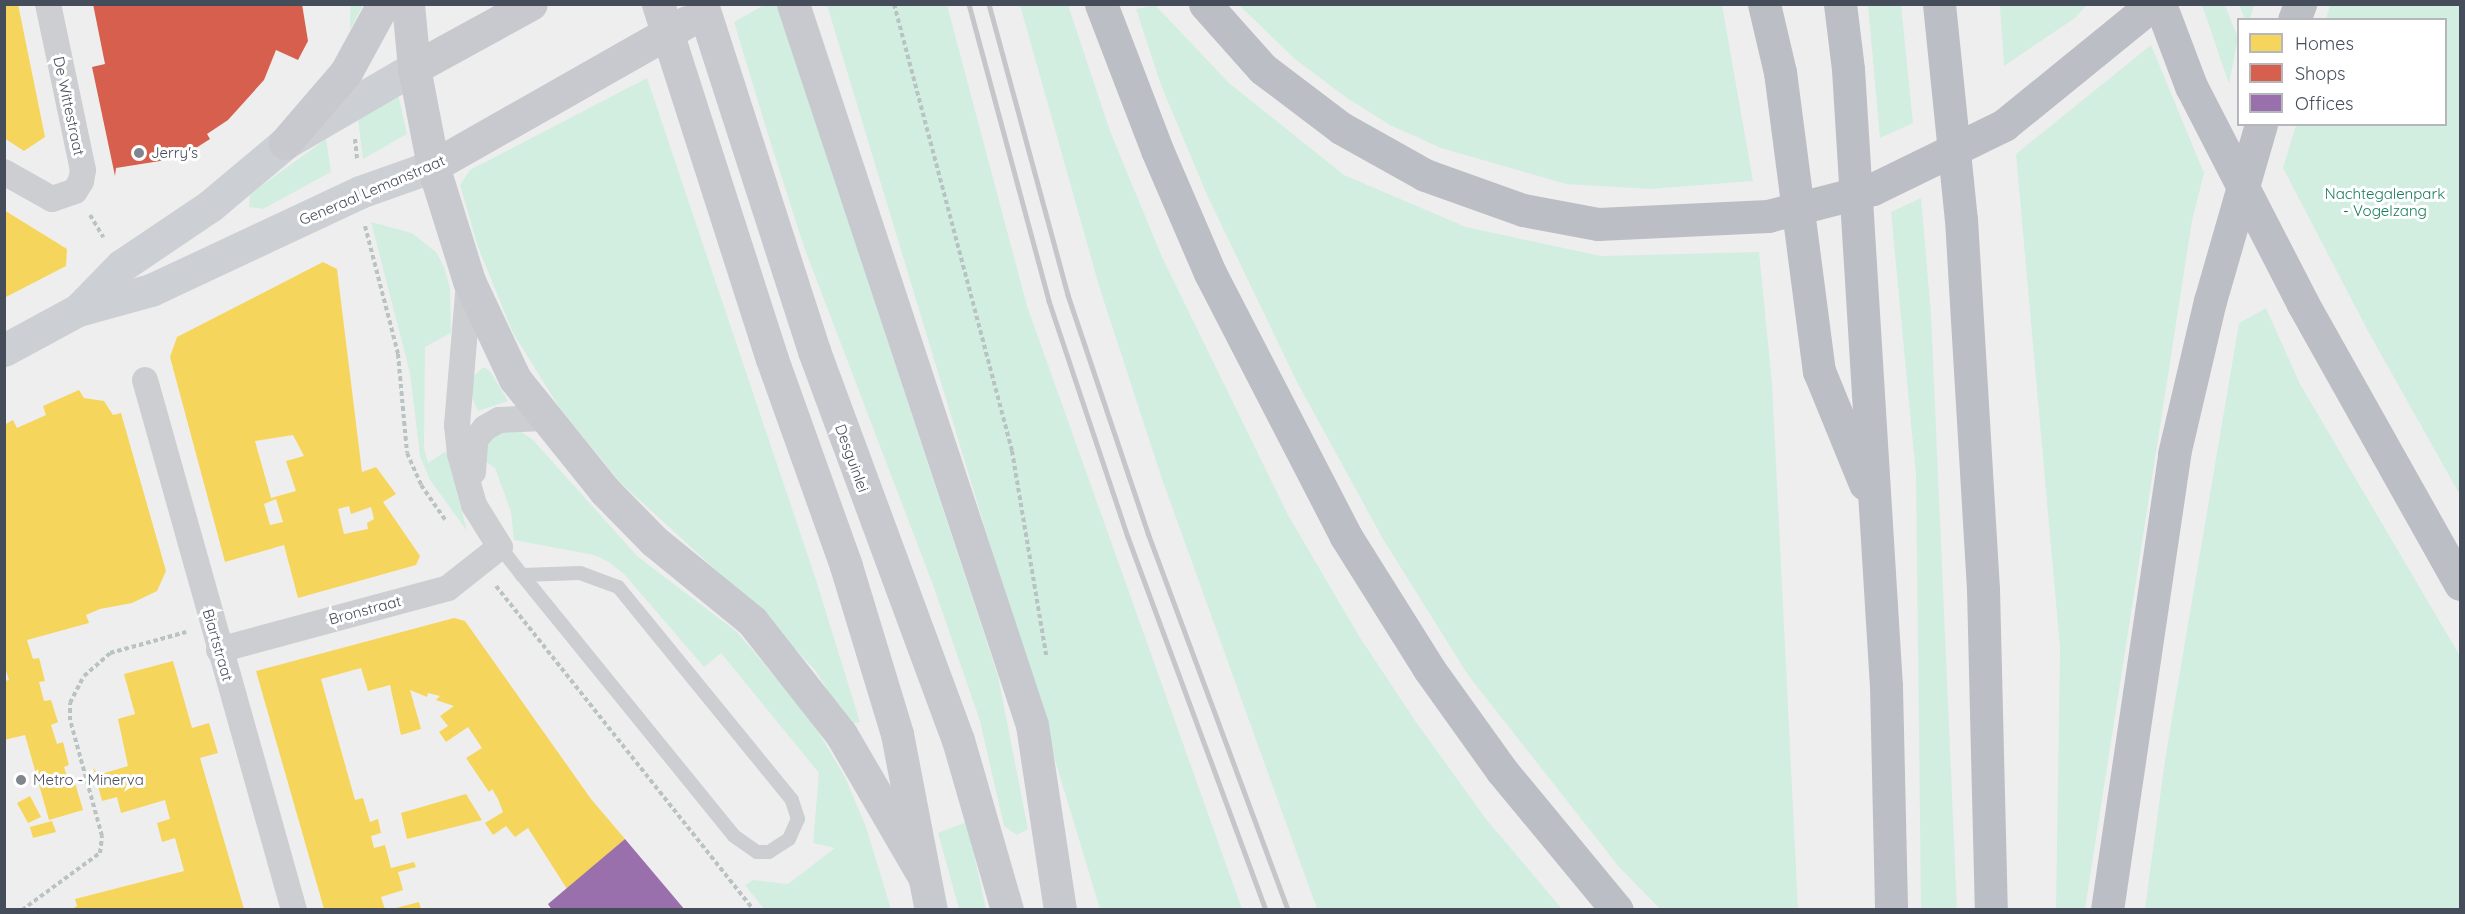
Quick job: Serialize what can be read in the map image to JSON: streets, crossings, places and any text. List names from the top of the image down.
{
  "streets": {
    "main road": ["Generaal Lemanstraat", "Desguinlei"],
    "street": ["De Wittestraat", "Bronstraat", "Biartstraat"]
  },
  "crossings": [
    ["Bronstraat", "Biartstraat"]
  ],
  "parks": ["Nachtegalenpark - Vogelzang"],
  "places": ["Jerry's", "Metro - Minerva"],
  "legend": ["Homes", "Shops", "Offices"]
}
